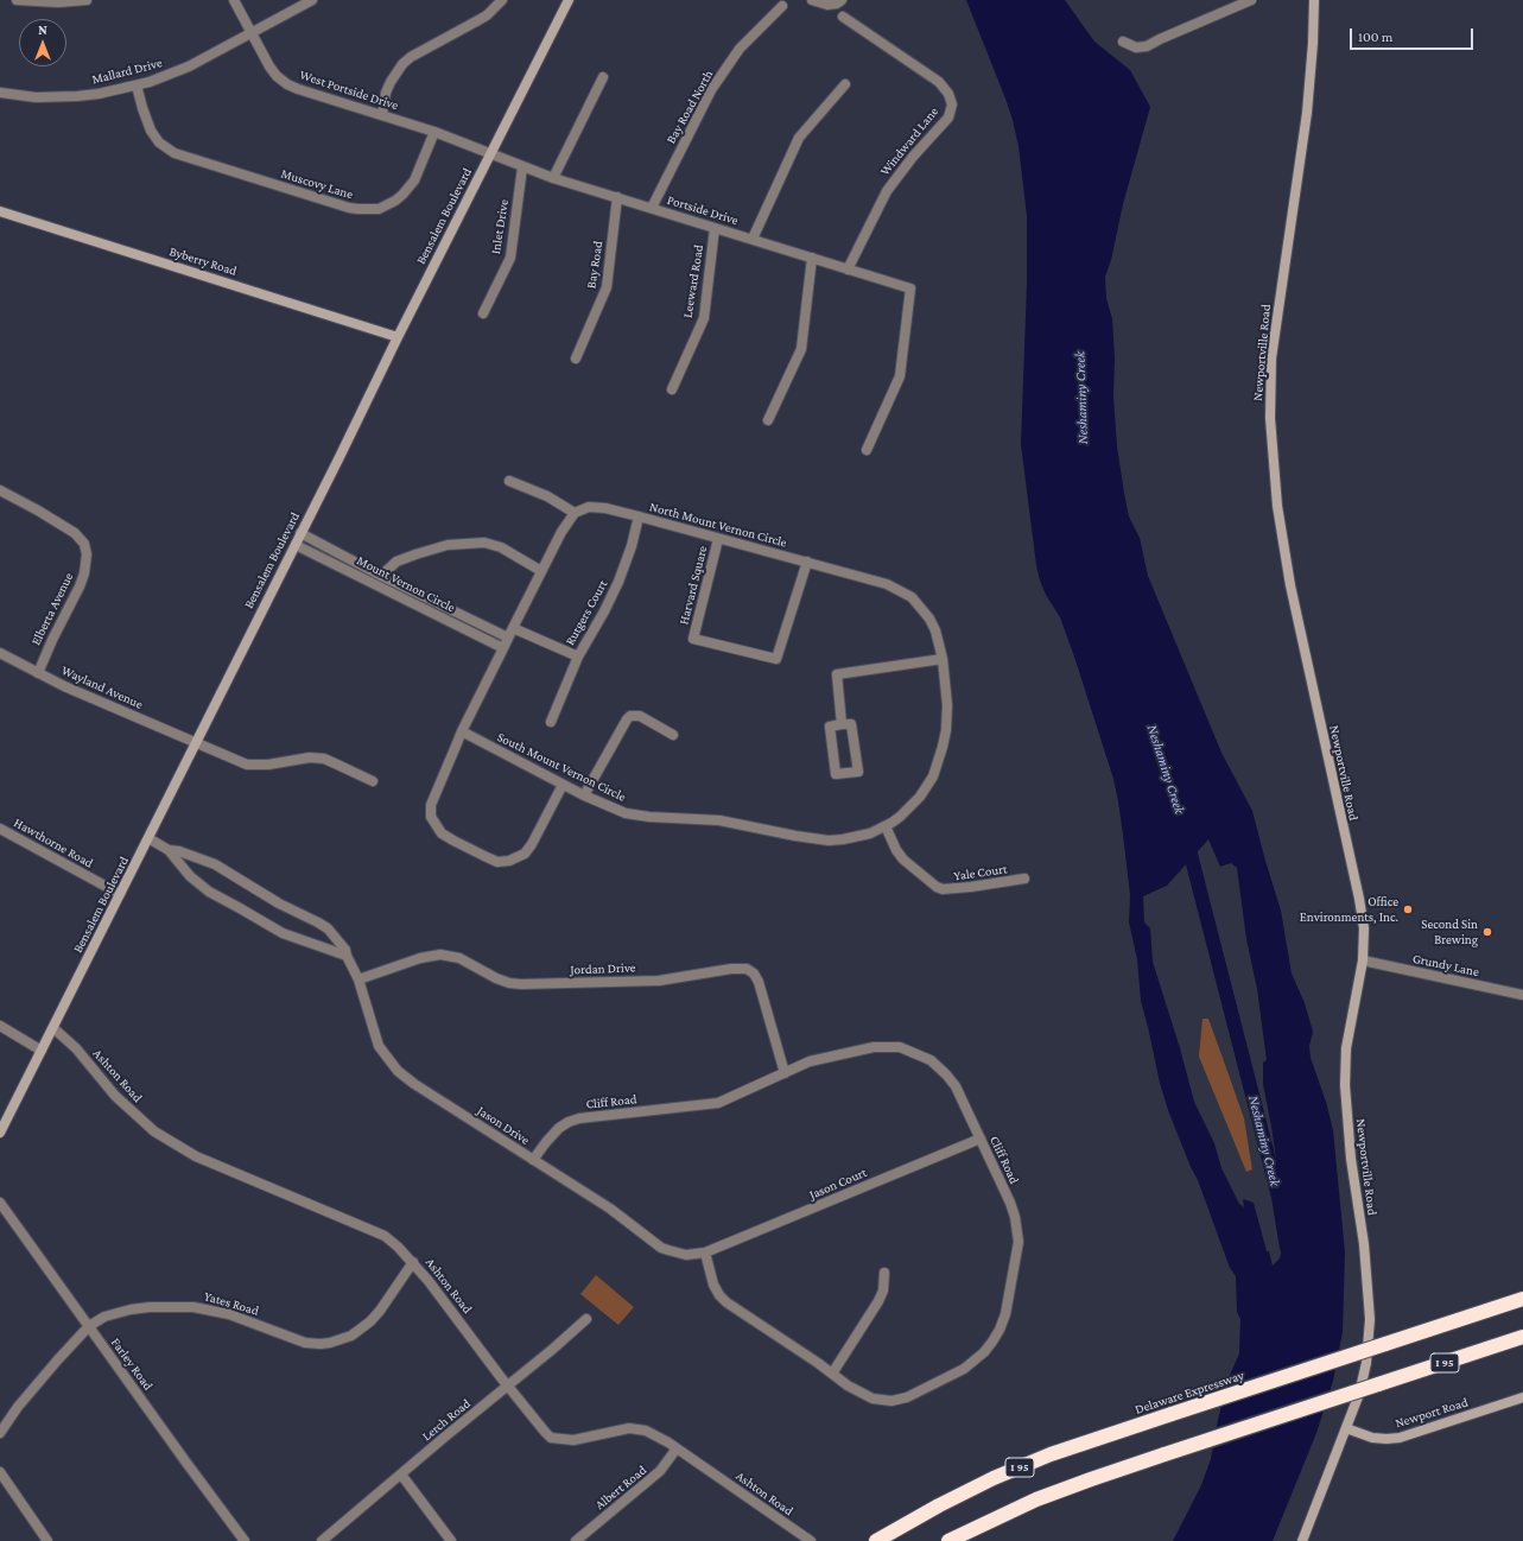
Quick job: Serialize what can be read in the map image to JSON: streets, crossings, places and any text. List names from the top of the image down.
{
  "streets": {
    "highway": ["I 95", "Delaware Expressway"],
    "main road": [
      "Bensalem Boulevard",
      "Byberry Road",
      "Newportville Road",
      "Newport Road"
    ],
    "street": [
      "Mallard Drive",
      "West Portside Drive",
      "Bay Road North",
      "Windward Lane",
      "Muscovy Lane",
      "Portside Drive",
      "Inlet Drive",
      "Bay Road",
      "Leeward Road",
      "North Mount Vernon Circle",
      "Mount Vernon Circle",
      "Harvard Square",
      "Elberta Avenue",
      "Rutgers Court",
      "Wayland Avenue",
      "South Mount Vernon Circle",
      "Hawthorne Road",
      "Yale Court",
      "Grundy Lane",
      "Jordan Drive",
      "Ashton Road",
      "Cliff Road",
      "Jason Drive",
      "Jason Court",
      "Yates Road",
      "Farley Road",
      "Lerch Road",
      "Albert Road"
    ]
  },
  "crossings": [
    ["Mallard Drive", "West Portside Drive"],
    ["Mallard Drive", "Muscovy Lane"],
    ["West Portside Drive", "Muscovy Lane"],
    ["Bay Road North", "Portside Drive"],
    ["Windward Lane", "Portside Drive"],
    ["Portside Drive", "Bensalem Boulevard"],
    ["Portside Drive", "Inlet Drive"],
    ["Portside Drive", "Bay Road"],
    ["Portside Drive", "Leeward Road"],
    ["Bensalem Boulevard", "Byberry Road"],
    ["Bensalem Boulevard", "Mount Vernon Circle"],
    ["Bensalem Boulevard", "Wayland Avenue"],
    ["Bensalem Boulevard", "Hawthorne Road"],
    ["Bensalem Boulevard", "Ashton Road"],
    ["Bensalem Boulevard", "Jason Drive"],
    ["Newportville Road", "Grundy Lane"],
    ["Newportville Road", "Newport Road"],
    ["North Mount Vernon Circle", "Harvard Square"],
    ["North Mount Vernon Circle", "Rutgers Court"],
    ["North Mount Vernon Circle", "South Mount Vernon Circle"],
    ["Elberta Avenue", "Wayland Avenue"],
    ["South Mount Vernon Circle", "Yale Court"],
    ["Jordan Drive", "Cliff Road"],
    ["Jordan Drive", "Jason Drive"],
    ["Ashton Road", "Yates Road"],
    ["Ashton Road", "Lerch Road"],
    ["Ashton Road", "Albert Road"],
    ["Cliff Road", "Jason Drive"],
    ["Cliff Road", "Jason Court"],
    ["Jason Drive", "Jason Court"],
    ["Yates Road", "Farley Road"]
  ],
  "water": ["Neshaminy Creek"],
  "places": ["Office Environments, Inc.", "Second Sin Brewing"],
  "scale_bar": "100 m",
  "north": "top"
}
